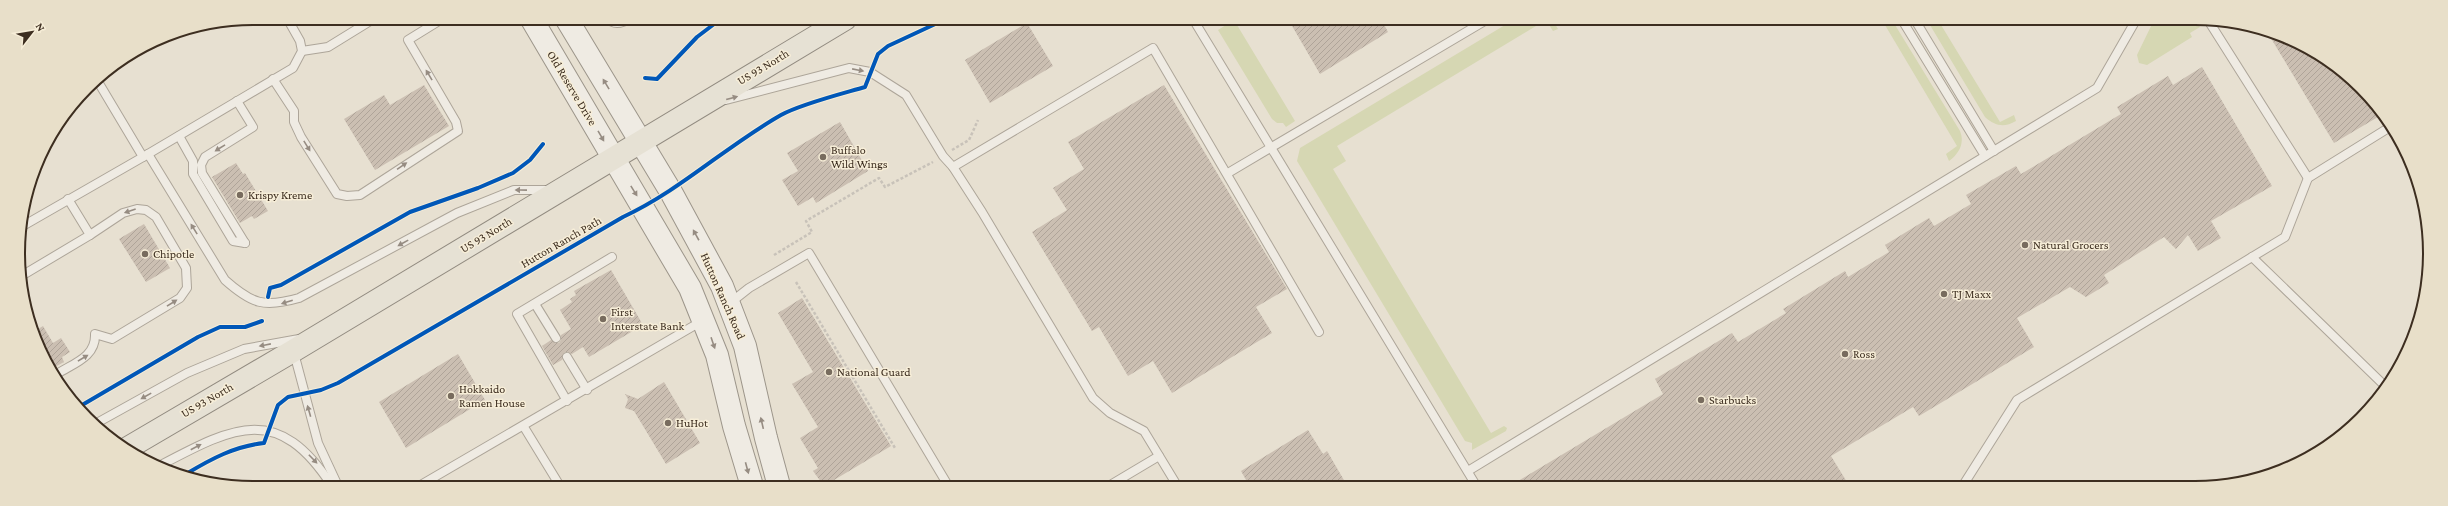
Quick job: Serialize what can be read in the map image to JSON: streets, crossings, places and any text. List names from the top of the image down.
{
  "streets": {
    "main road": ["US 93 North", "Old Reserve Drive", "Hutton Ranch Road"],
    "cycle path": ["Hutton Ranch Path"]
  },
  "crossings": [
    ["US 93 North", "Old Reserve Drive"],
    ["US 93 North", "Hutton Ranch Road"]
  ],
  "places": [
    "Buffalo Wild Wings",
    "Krispy Kreme",
    "Natural Grocers",
    "Chipotle",
    "TJ Maxx",
    "First Interstate Bank",
    "Ross",
    "National Guard",
    "Hokkaido Ramen House",
    "Starbucks",
    "HuHot"
  ],
  "north": "top right"
}
